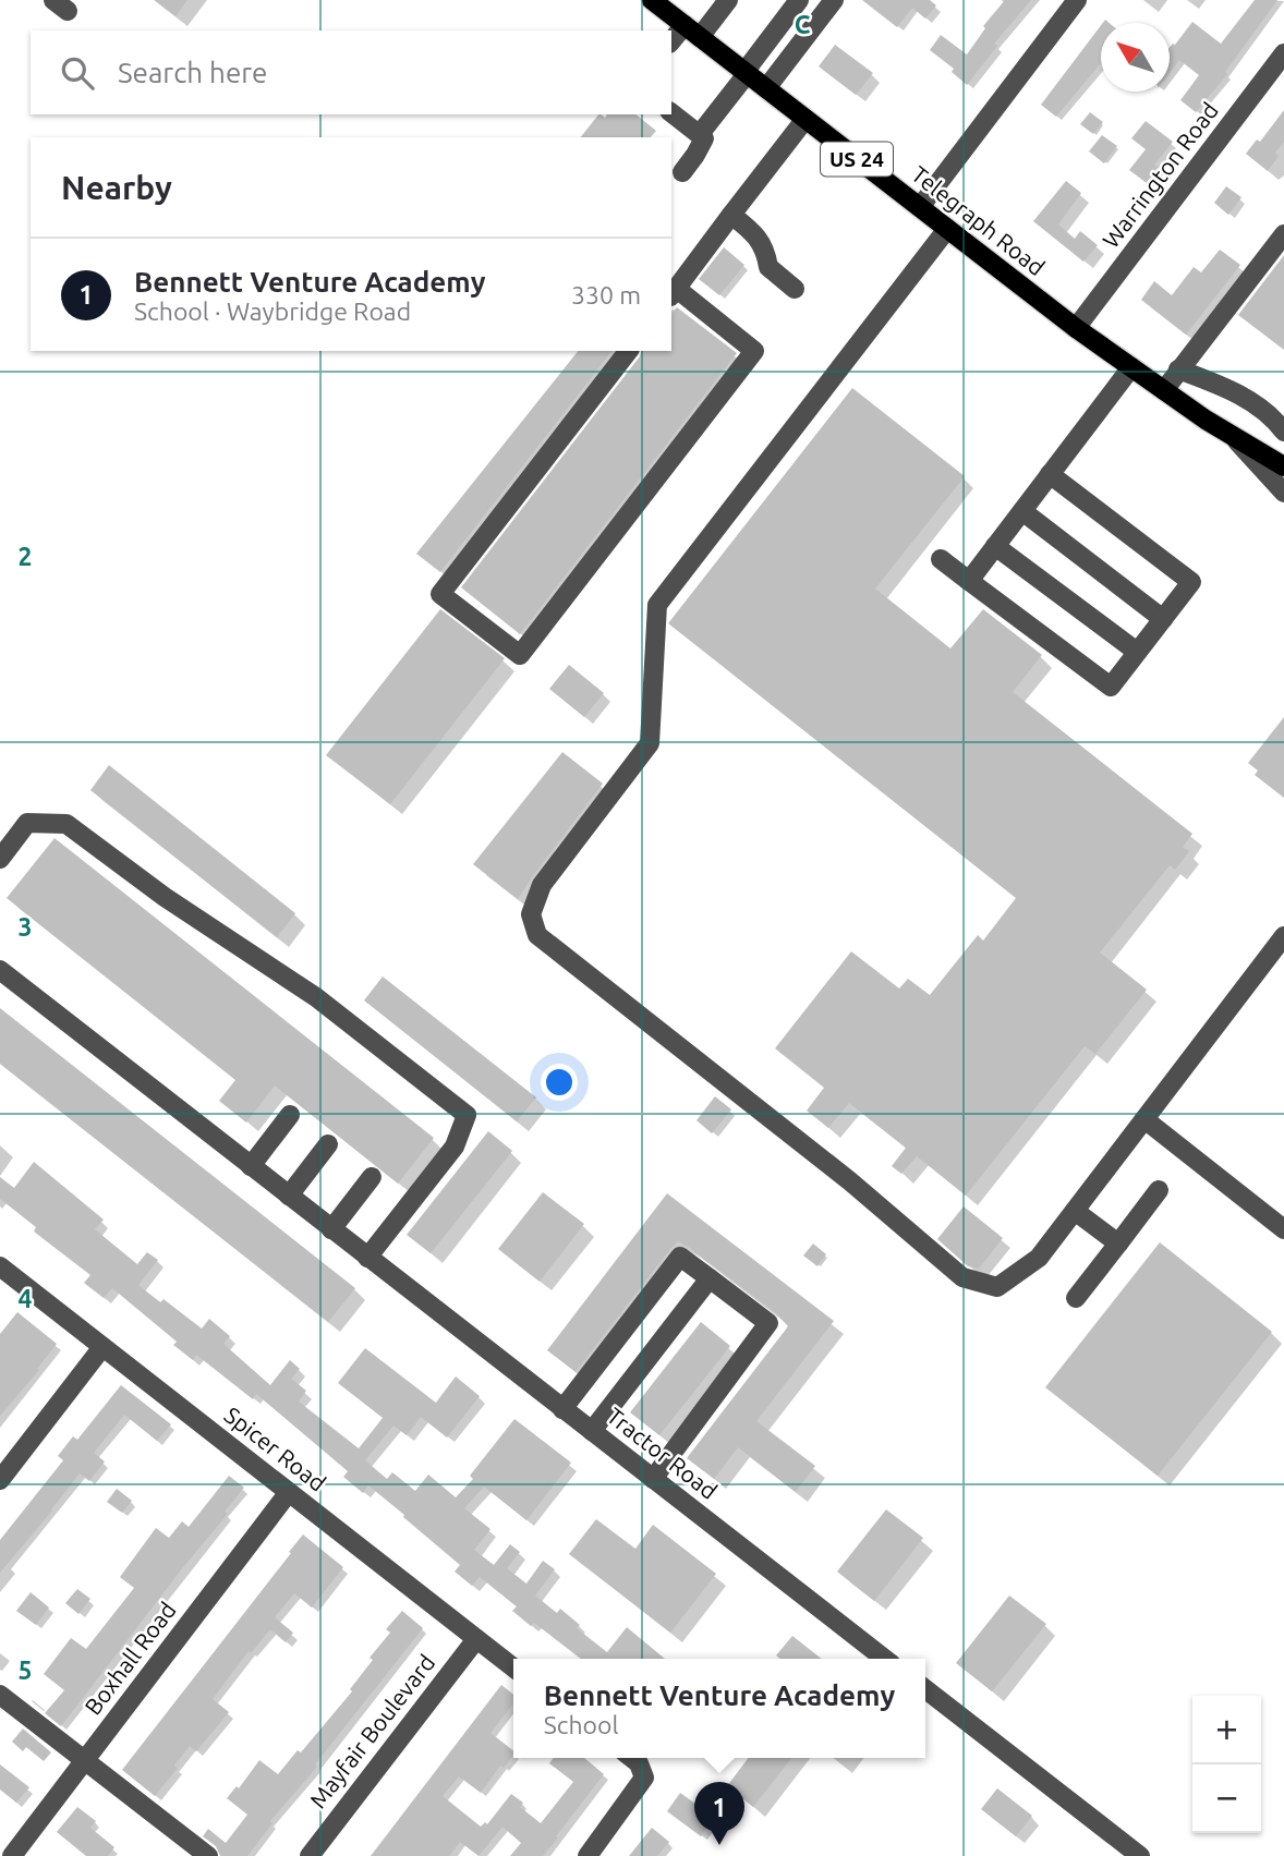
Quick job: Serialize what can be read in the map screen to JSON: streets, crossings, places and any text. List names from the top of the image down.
{
  "streets": {
    "main road": ["US 24", "Telegraph Road"],
    "street": [
      "Warrington Road",
      "Spicer Road",
      "Tractor Road",
      "Boxhall Road",
      "Mayfair Boulevard"
    ]
  },
  "crossings": [
    ["Warrington Road", "Telegraph Road"],
    ["Spicer Road", "Boxhall Road"],
    ["Spicer Road", "Mayfair Boulevard"]
  ],
  "north": "top left",
  "page": {
    "search": "Search here",
    "heading": "Nearby",
    "list": [
      {
        "mark": "1",
        "name": "Bennett Venture Academy",
        "note": "School · Waybridge Road",
        "value": "330 m"
      }
    ],
    "popup": ["Bennett Venture Academy", "School"],
    "map_buttons": ["+", "−"],
    "pins": "1"
  },
  "grid": {
    "columns": ["C"],
    "rows": [
      "2",
      "3",
      "4",
      "5"
    ]
  }
}
